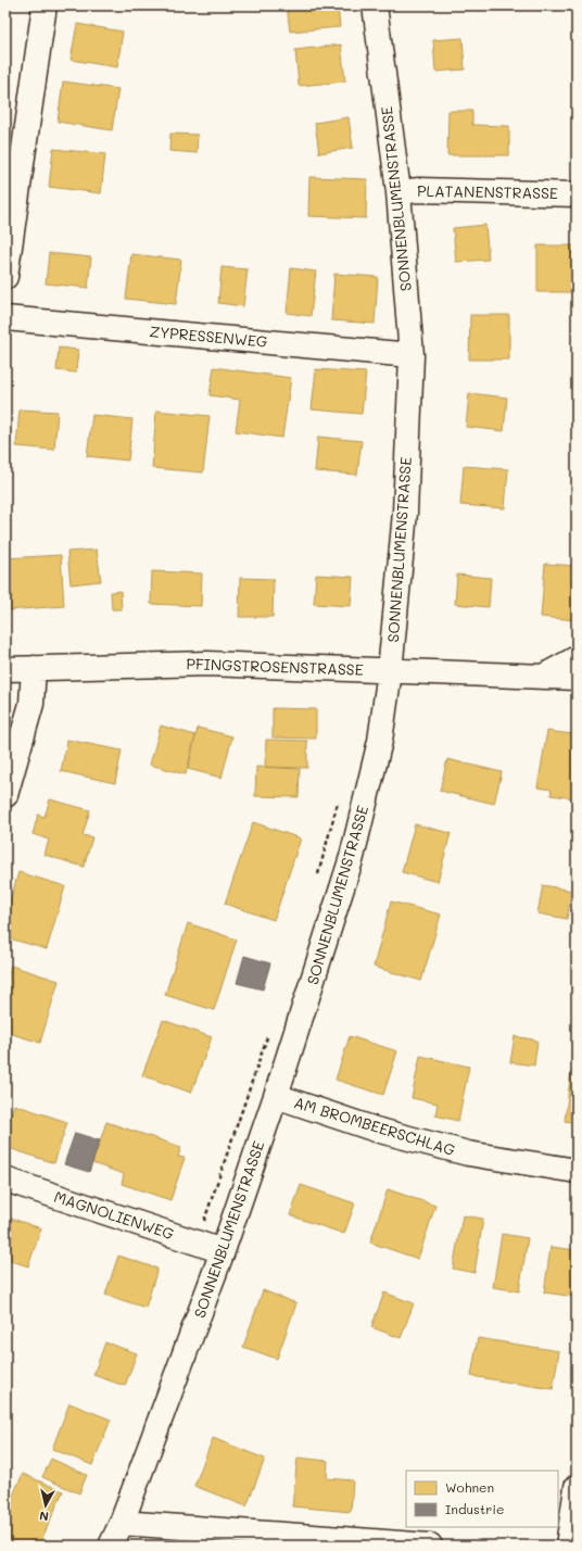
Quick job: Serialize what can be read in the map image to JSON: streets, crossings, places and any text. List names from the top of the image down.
{
  "streets": {
    "street": [
      "PLATANENSTRASSE",
      "SONNENBLUMENSTRASSE",
      "ZYPRESSENWEG",
      "PFINGSTROSENSTRASSE",
      "AM BROMBEERSCHLAG",
      "MAGNOLIENWEG"
    ]
  },
  "crossings": [
    ["PLATANENSTRASSE", "SONNENBLUMENSTRASSE"],
    ["SONNENBLUMENSTRASSE", "ZYPRESSENWEG"],
    ["SONNENBLUMENSTRASSE", "PFINGSTROSENSTRASSE"],
    ["SONNENBLUMENSTRASSE", "AM BROMBEERSCHLAG"],
    ["SONNENBLUMENSTRASSE", "MAGNOLIENWEG"]
  ],
  "legend": ["Wohnen", "Industrie"],
  "north": "bottom"
}
